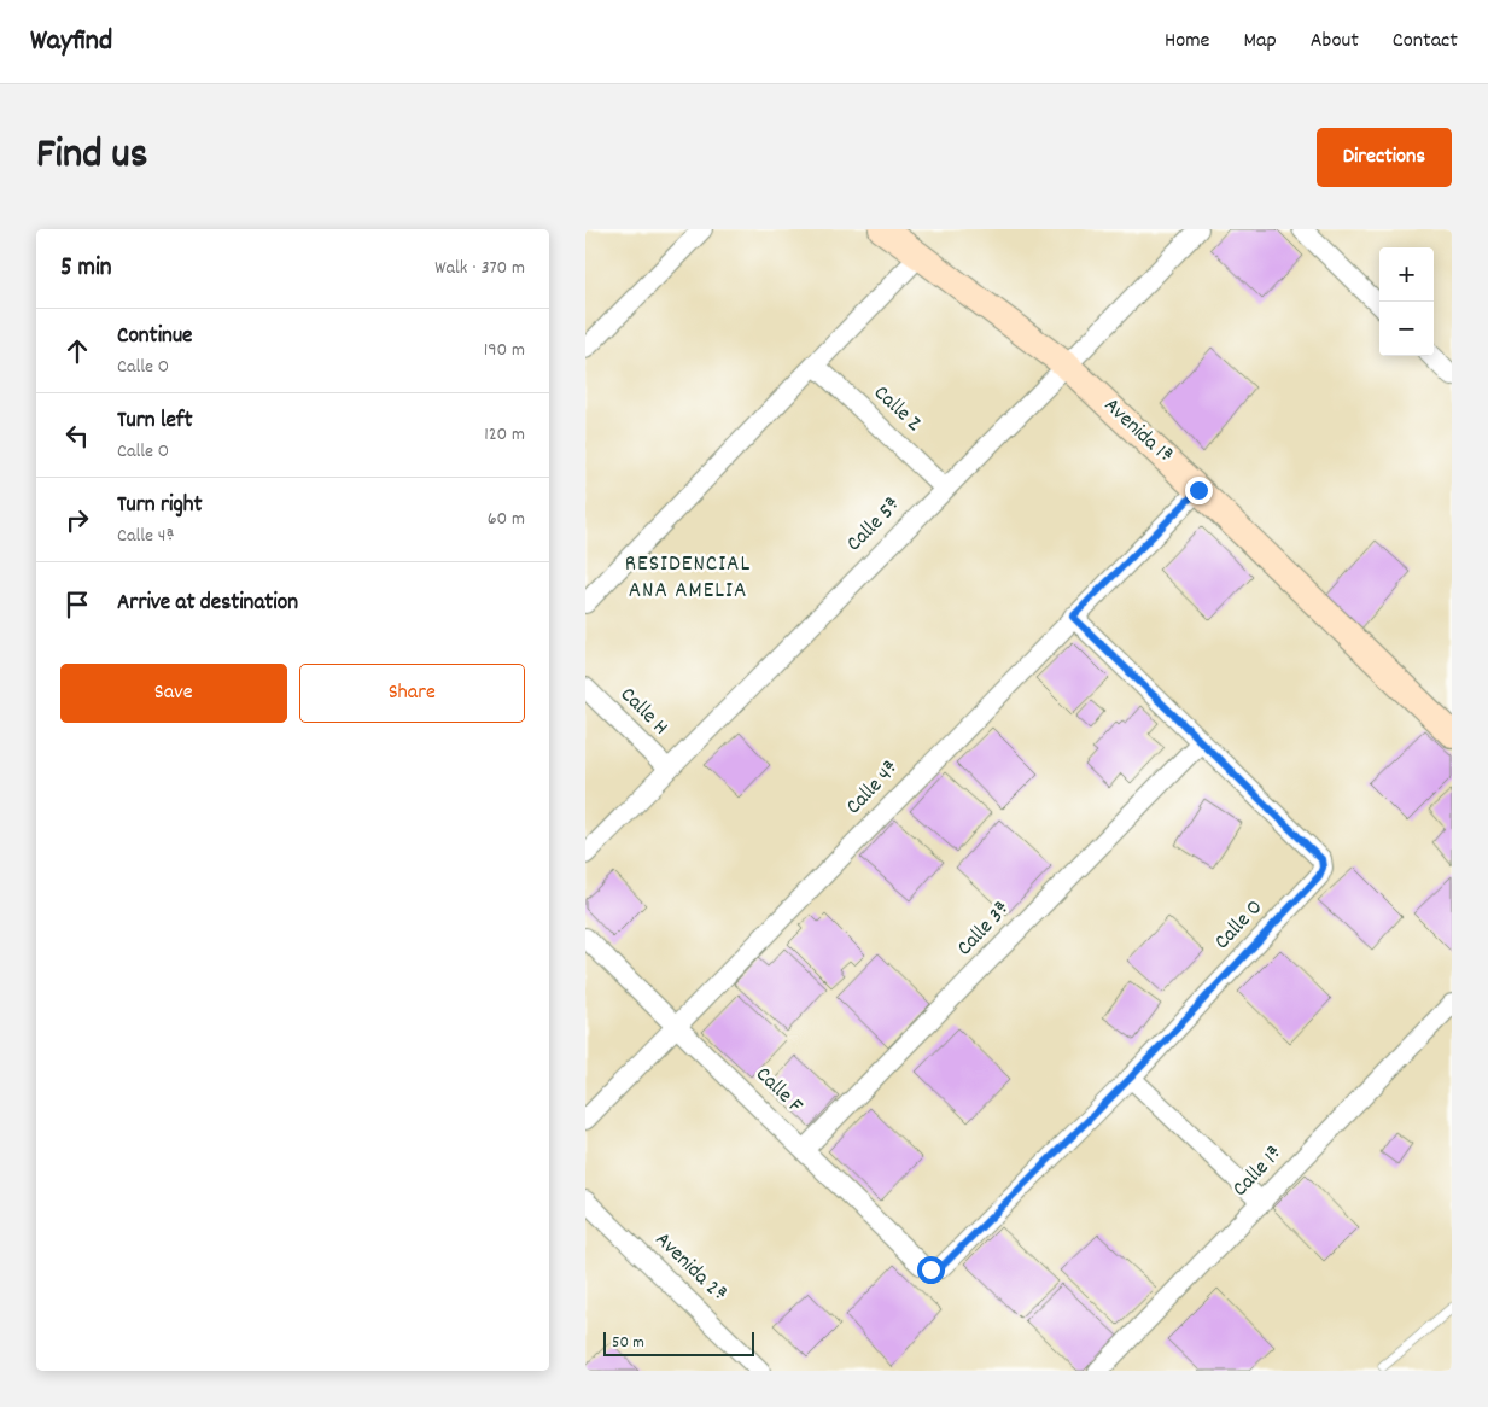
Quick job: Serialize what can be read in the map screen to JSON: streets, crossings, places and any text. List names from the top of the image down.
{
  "streets": {
    "street": [
      "Calle Z",
      "Avenida 1ª",
      "Calle 5ª",
      "Calle H",
      "Calle 4ª",
      "Calle O",
      "Calle 3ª",
      "Calle F",
      "Calle 1ª",
      "Avenida 2ª"
    ]
  },
  "crossings": [
    ["Calle Z", "Calle 5ª"],
    ["Avenida 1ª", "Calle 5ª"],
    ["Avenida 1ª", "Calle 4ª"],
    ["Calle 5ª", "Calle H"],
    ["Calle 4ª", "Calle O"],
    ["Calle 4ª", "Calle F"],
    ["Calle O", "Calle 3ª"],
    ["Calle O", "Calle F"],
    ["Calle 3ª", "Calle F"]
  ],
  "districts": ["RESIDENCIAL ANA AMELIA"],
  "scale_bar": "50 m",
  "page": {
    "header": "Wayfind",
    "nav": [
      "Home",
      "Map",
      "About",
      "Contact"
    ],
    "title": "Find us",
    "buttons": [
      "Directions",
      ["Save", "Share"]
    ],
    "heading": ["5 min", "Walk · 370 m"],
    "map_buttons": ["+", "−"],
    "list": [
      ["Continue", "Calle O", "190 m"],
      ["Turn left", "Calle O", "120 m"],
      ["Turn right", "Calle 4ª", "60 m"],
      "Arrive at destination"
    ],
    "scale": "50 m"
  }
}
